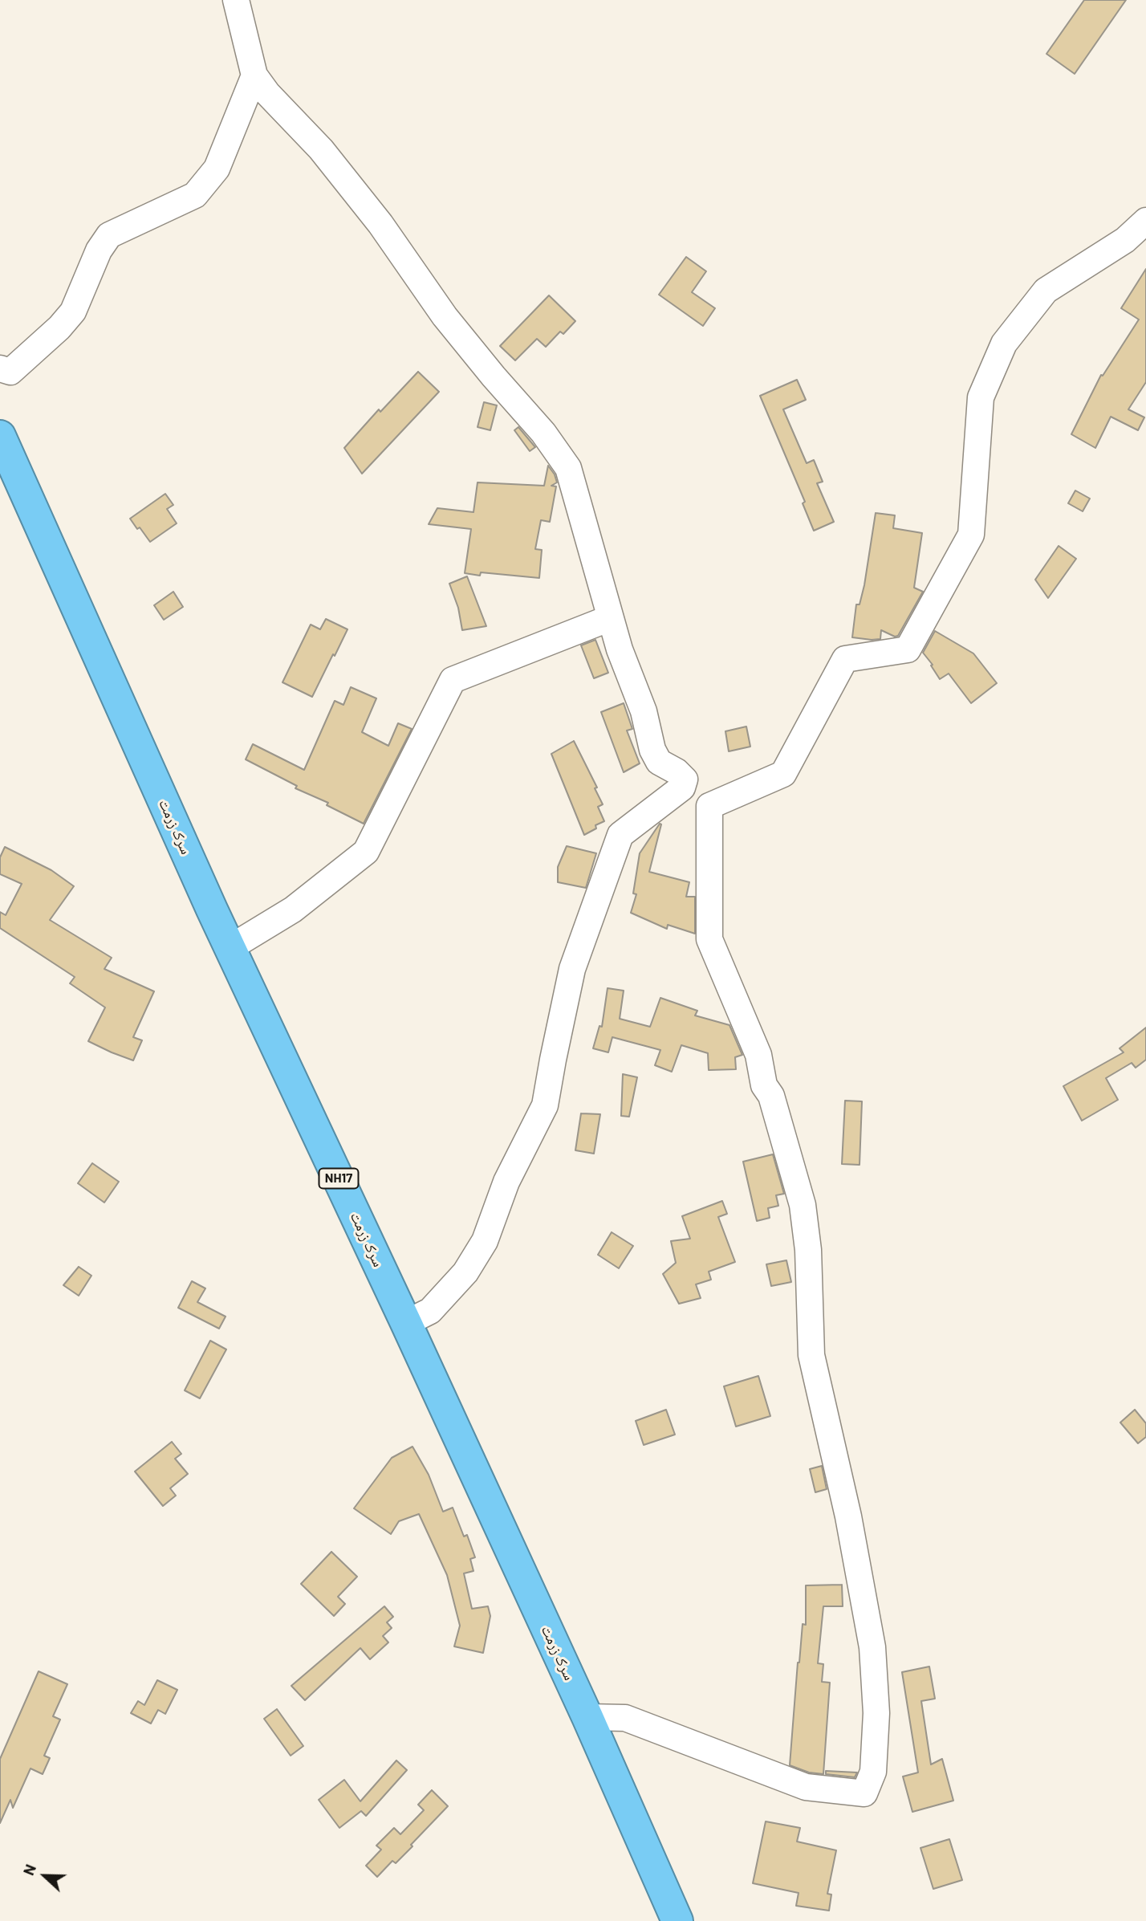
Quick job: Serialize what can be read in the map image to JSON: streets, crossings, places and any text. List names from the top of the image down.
{
  "streets": {
    "highway": ["سرک زرمت", "NH17"]
  },
  "north": "left"
}
